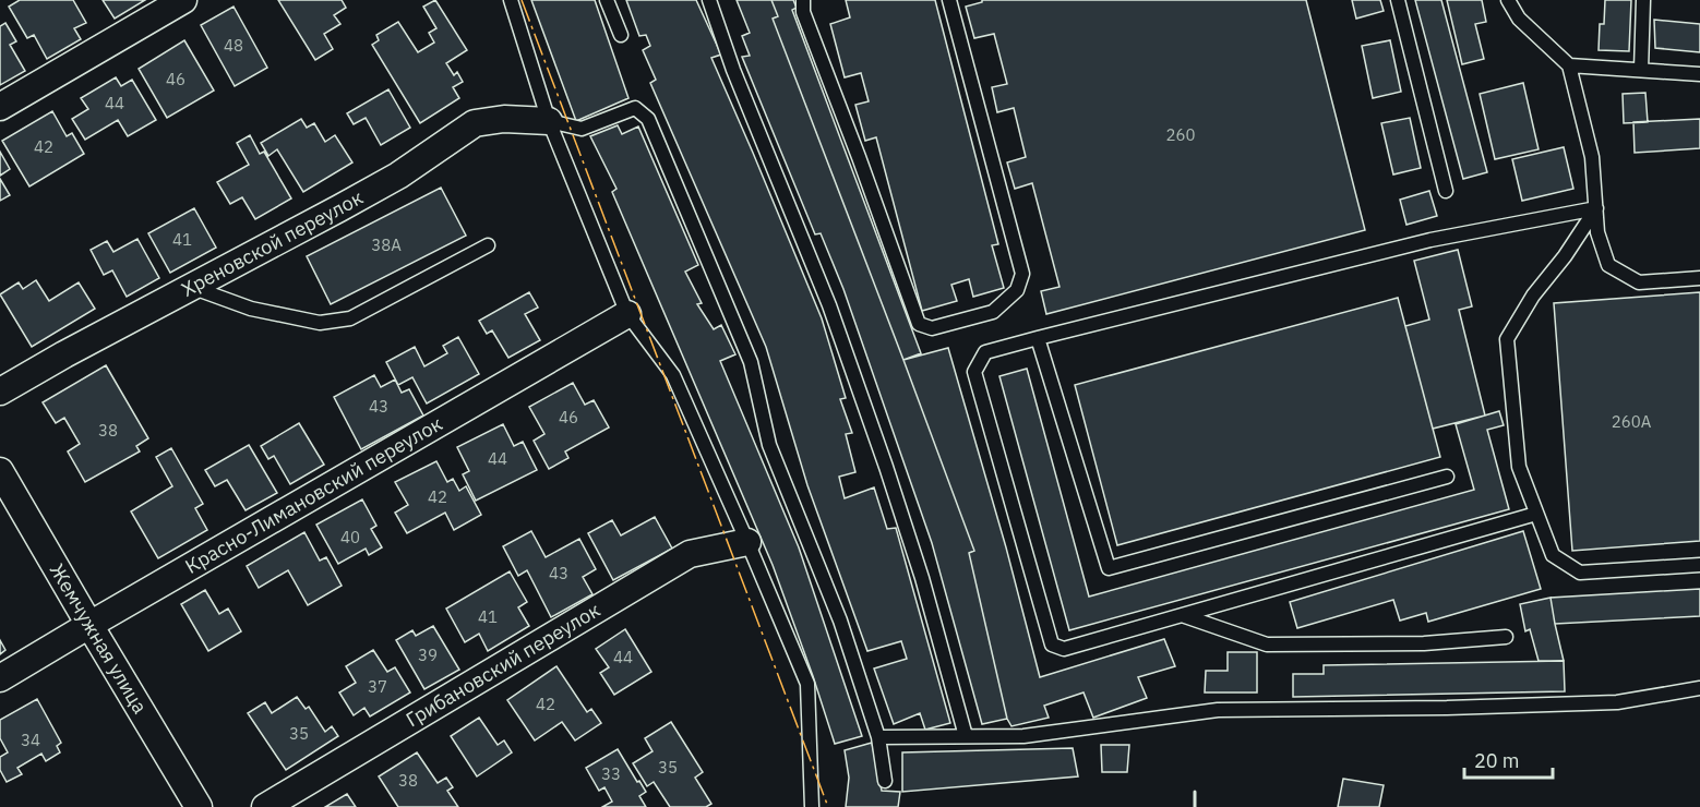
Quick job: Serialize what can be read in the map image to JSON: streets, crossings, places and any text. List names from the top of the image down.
{
  "streets": {
    "street": [
      "Хреновской переулок",
      "Красно-Лимановский переулок",
      "Жемчужная улица",
      "Грибановский переулок"
    ]
  },
  "crossings": [
    ["Красно-Лимановский переулок", "Жемчужная улица"]
  ],
  "house_numbers": [
    "48",
    "46",
    "44",
    "260",
    "42",
    "41",
    "38А",
    "43",
    "46",
    "260А",
    "38",
    "44",
    "42",
    "40",
    "43",
    "41",
    "39",
    "44",
    "37",
    "42",
    "35",
    "34",
    "35",
    "33",
    "38"
  ],
  "scale_bar": "20 m"
}
